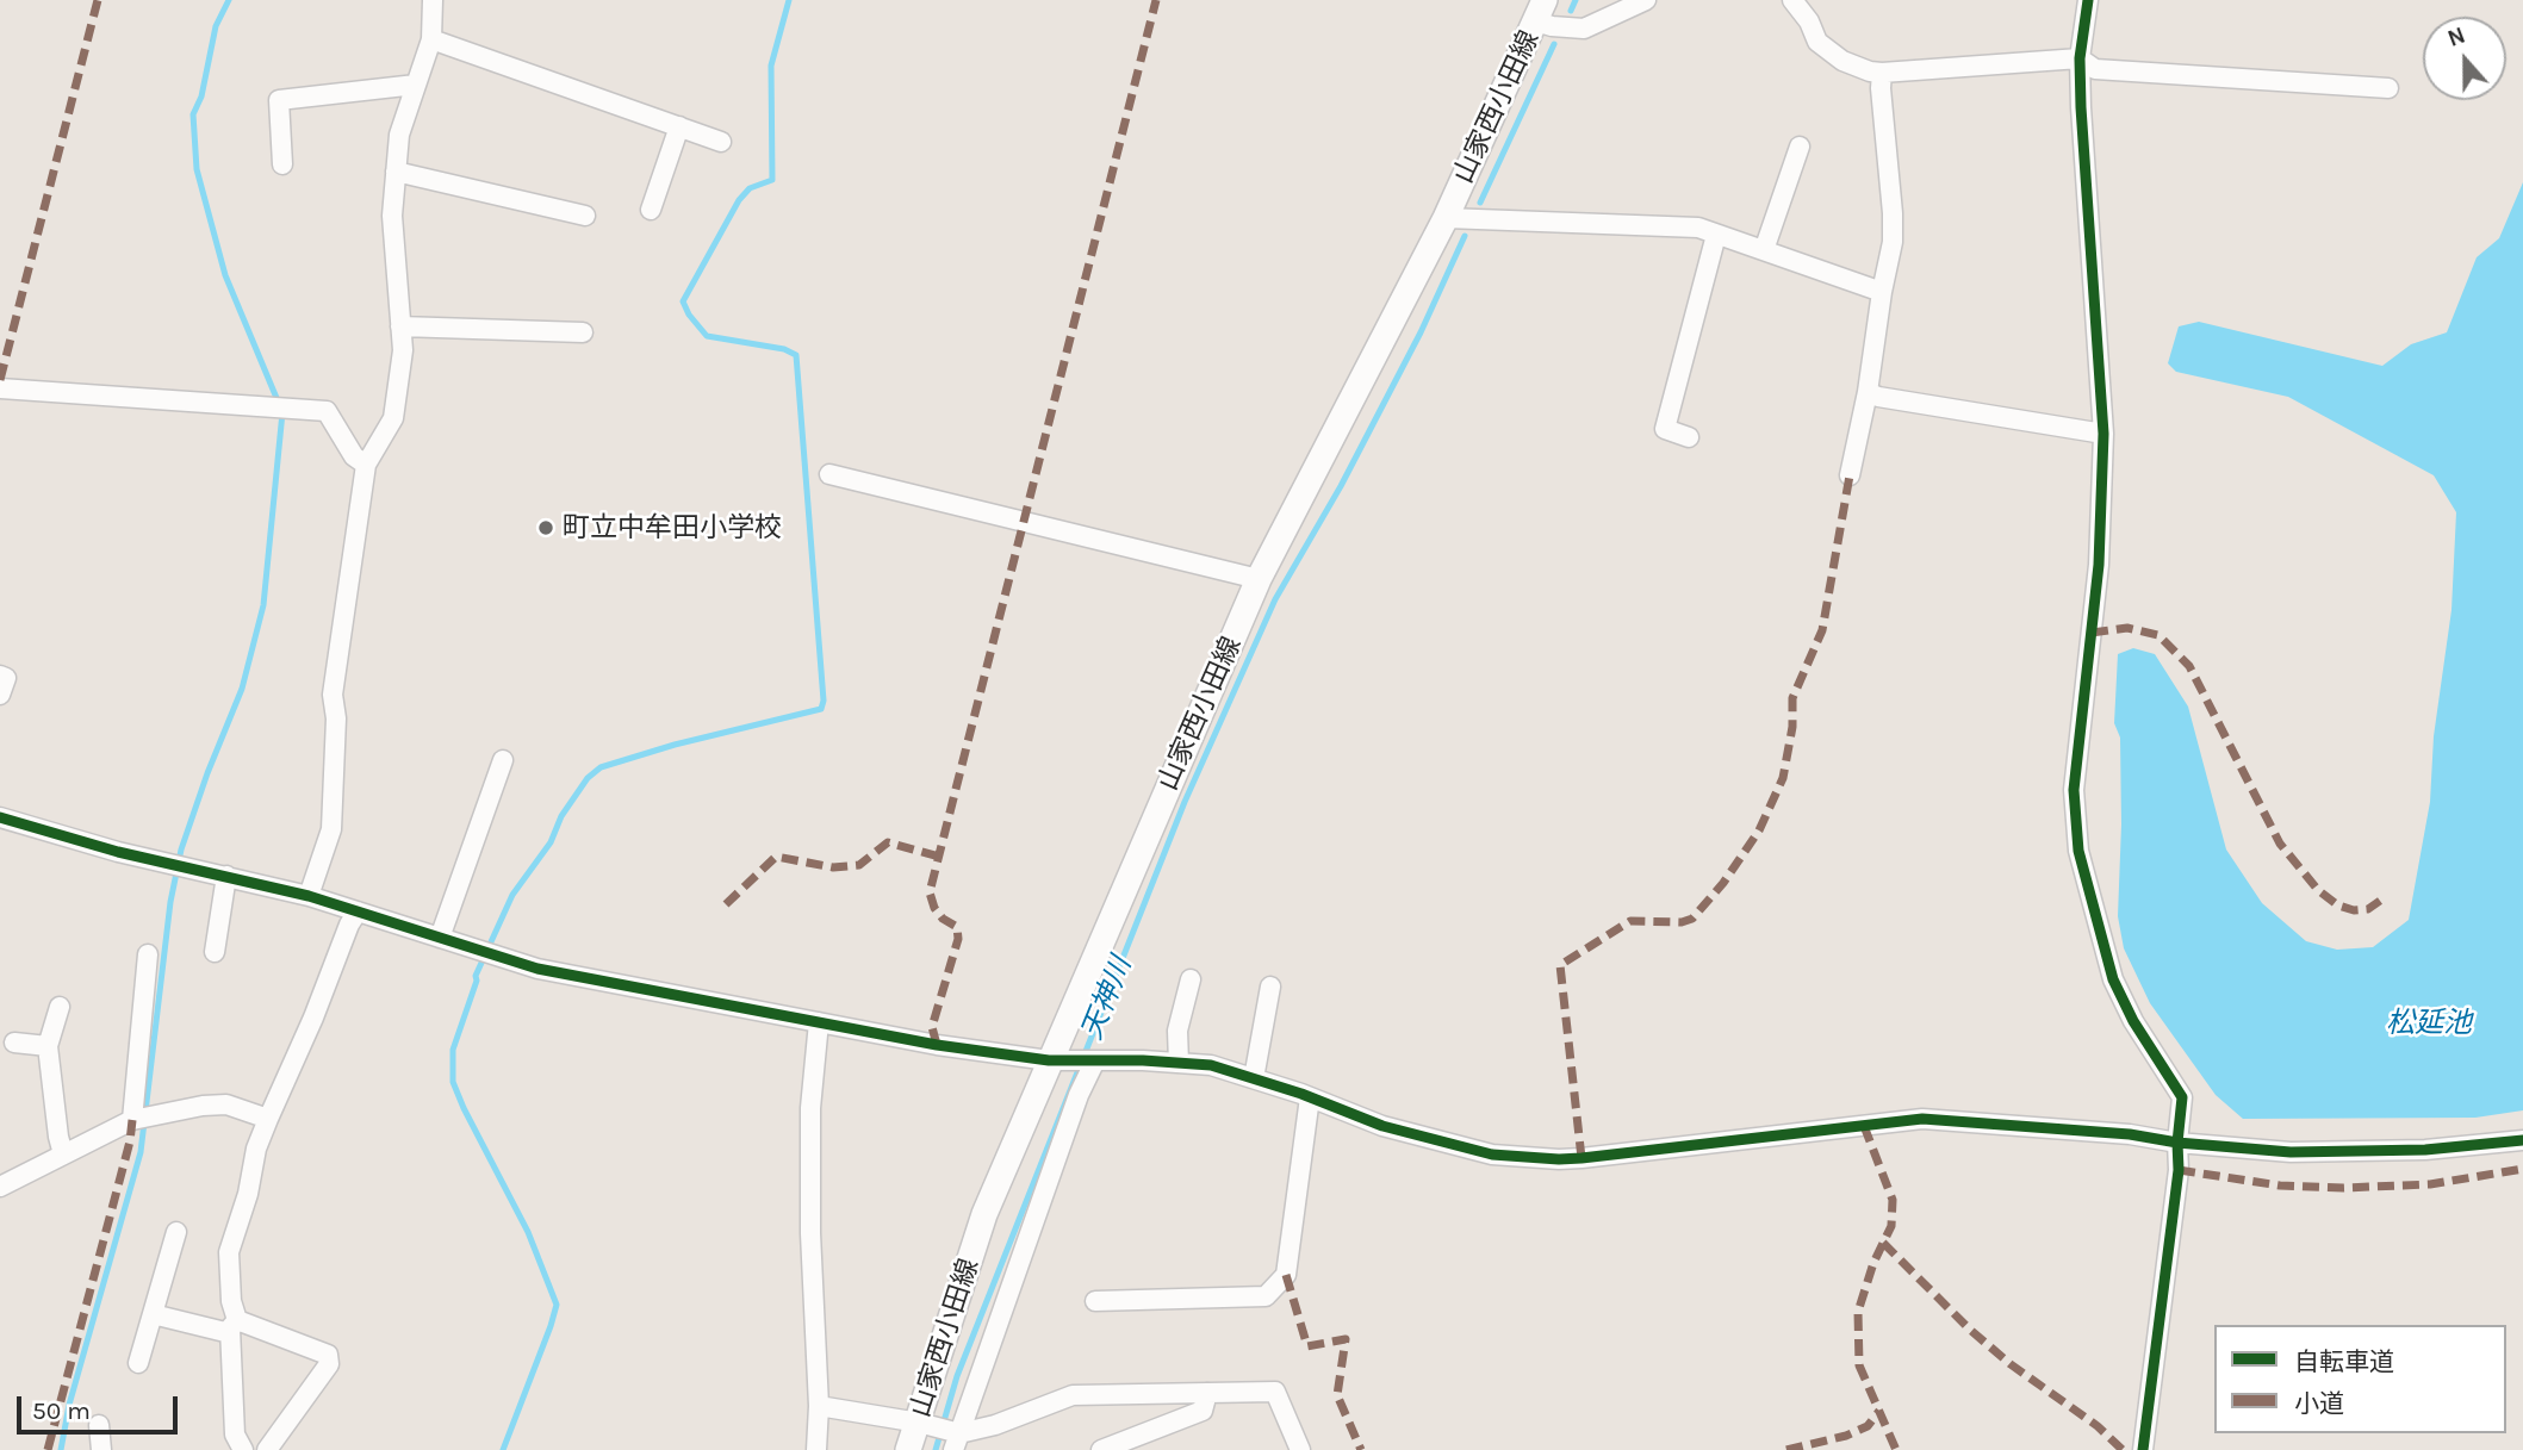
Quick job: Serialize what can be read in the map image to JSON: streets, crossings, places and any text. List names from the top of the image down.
{
  "streets": {
    "main road": ["山家西小田線"]
  },
  "water": ["天神川", "松延池"],
  "places": ["町立中牟田小学校"],
  "legend": ["自転車道", "小道"],
  "scale_bar": "50 m",
  "north": "top"
}
